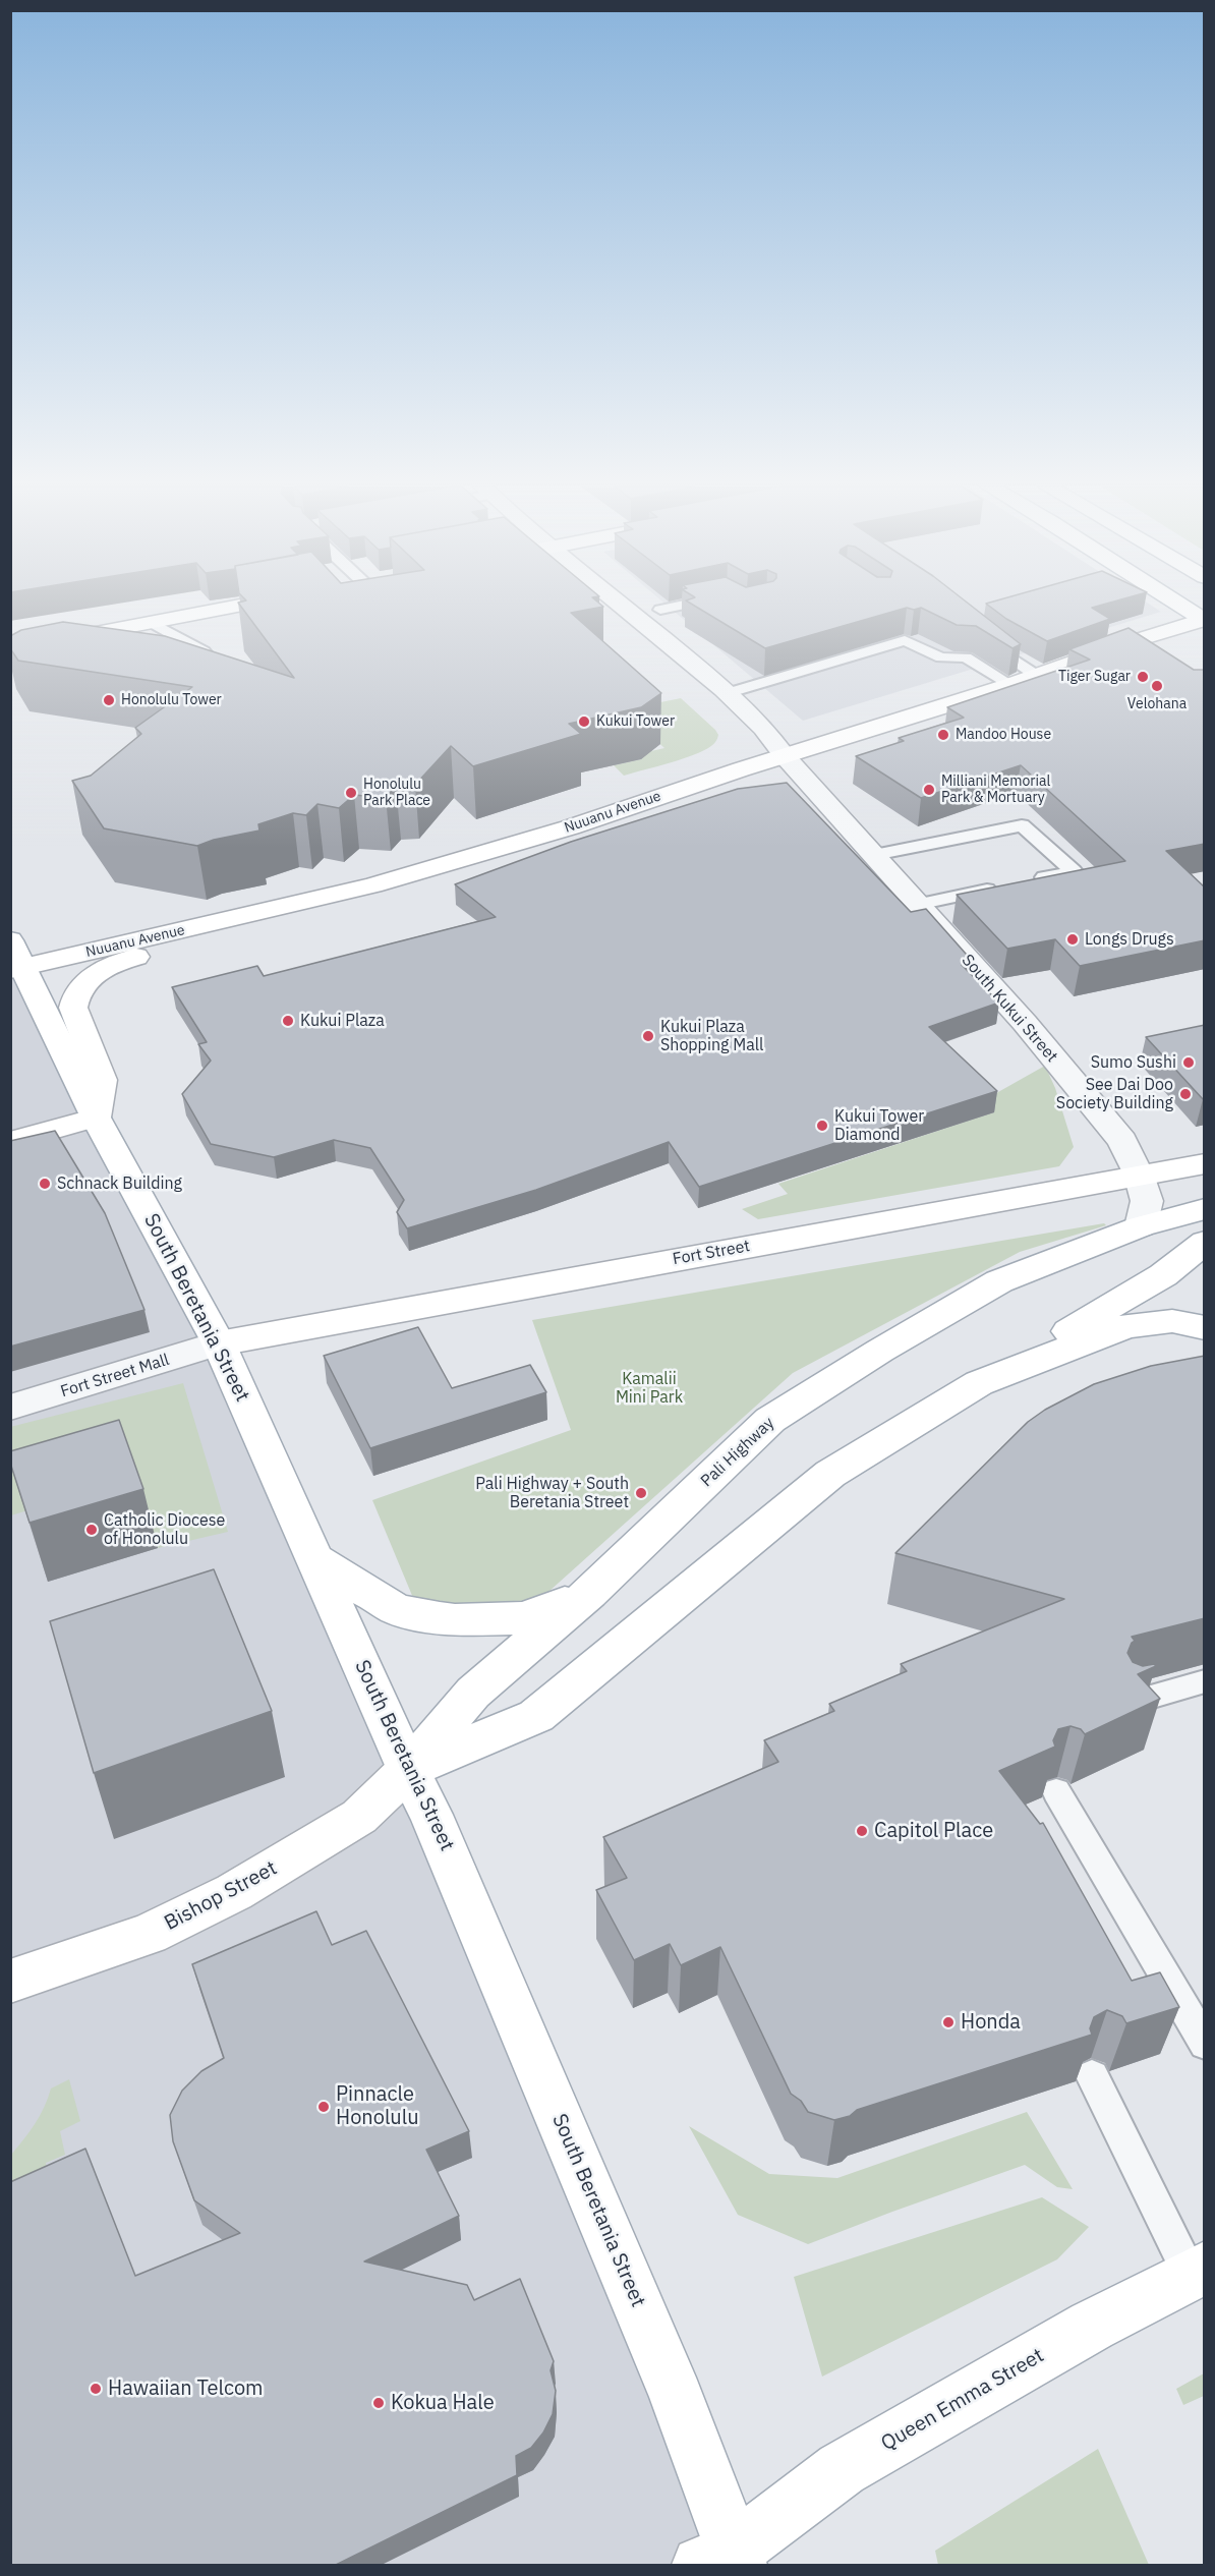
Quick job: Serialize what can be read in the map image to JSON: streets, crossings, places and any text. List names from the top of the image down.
{
  "streets": {
    "main road": [
      "Nuuanu Avenue",
      "Fort Street",
      "South Beretania Street",
      "Pali Highway",
      "Bishop Street",
      "Queen Emma Street"
    ],
    "street": ["South Kukui Street", "Fort Street Mall"]
  },
  "crossings": [
    ["Nuuanu Avenue", "South Kukui Street"],
    ["Nuuanu Avenue", "South Beretania Street"],
    ["South Kukui Street", "Fort Street"],
    ["South Kukui Street", "Pali Highway"],
    ["Fort Street", "South Beretania Street"],
    ["Fort Street", "Fort Street Mall"],
    ["South Beretania Street", "Fort Street Mall"],
    ["South Beretania Street", "Pali Highway"],
    ["South Beretania Street", "Bishop Street"],
    ["South Beretania Street", "Queen Emma Street"],
    ["Pali Highway", "Bishop Street"]
  ],
  "parks": ["Kamalii Mini Park"],
  "places": [
    "Tiger Sugar",
    "Velohana",
    "Honolulu Tower",
    "Kukui Tower",
    "Mandoo House",
    "Milliani Memorial Park & Mortuary",
    "Honolulu Park Place",
    "Longs Drugs",
    "Kukui Plaza",
    "Kukui Plaza Shopping Mall",
    "Sumo Sushi",
    "See Dai Doo Society Building",
    "Kukui Tower Diamond",
    "Schnack Building",
    "Pali Highway + South Beretania Street",
    "Catholic Diocese of Honolulu",
    "Capitol Place",
    "Honda",
    "Pinnacle Honolulu",
    "Hawaiian Telcom",
    "Kokua Hale"
  ]
}
